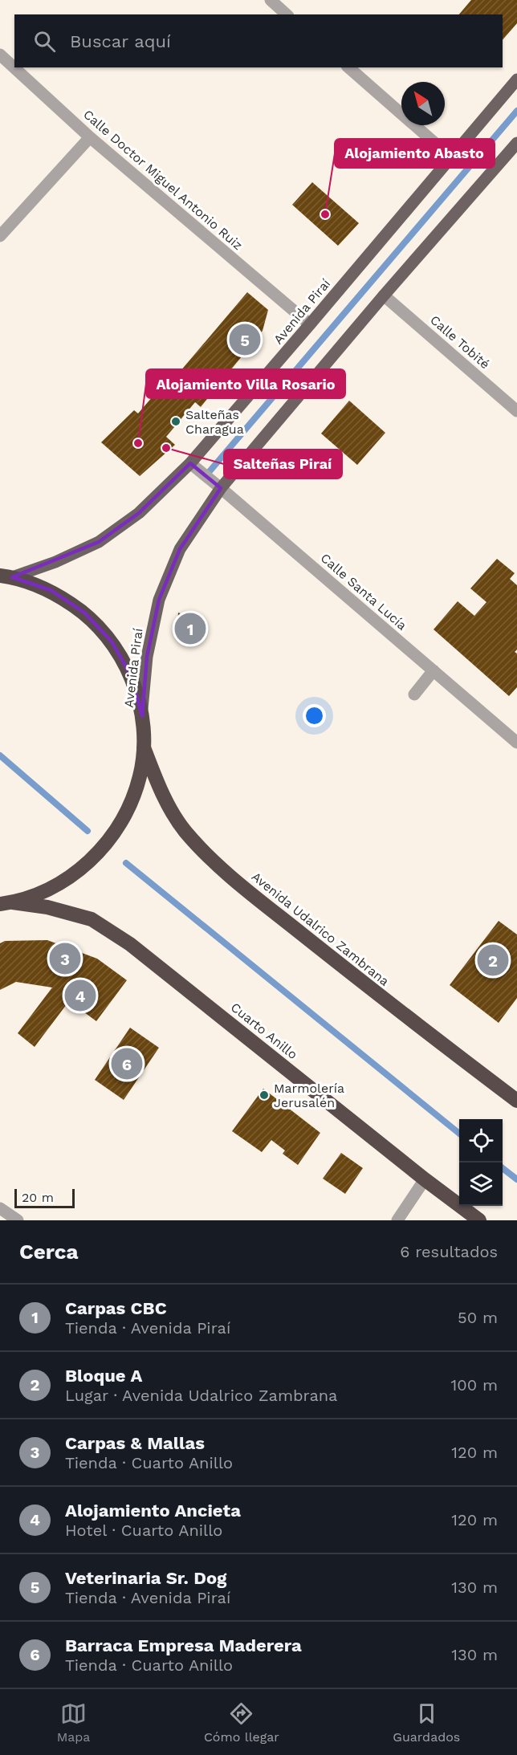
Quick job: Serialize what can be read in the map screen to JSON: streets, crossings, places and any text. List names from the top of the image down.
{
  "streets": {
    "highway": ["Avenida Udalrico Zambrana", "Cuarto Anillo"],
    "main road": ["Avenida Piraí"],
    "street": ["Calle Doctor Miguel Antonio Ruiz", "Calle Tobité", "Calle Santa Lucía"]
  },
  "crossings": [
    ["Calle Doctor Miguel Antonio Ruiz", "Avenida Piraí"],
    ["Avenida Piraí", "Calle Tobité"],
    ["Avenida Piraí", "Calle Santa Lucía"]
  ],
  "places": [
    "Alojamiento Abasto",
    "Salteñas Charagua",
    "Alojamiento Villa Rosario",
    "Salteñas Piraí",
    "Marmolería Jerusalén"
  ],
  "scale_bar": "20 m",
  "north": "top left",
  "page": {
    "search": "Buscar aquí",
    "pins": [
      "5",
      "1",
      "3",
      "2",
      "4",
      "6"
    ],
    "scale": "20 m",
    "heading": ["Cerca", "6 resultados"],
    "list": [
      {
        "mark": "1",
        "name": "Carpas CBC",
        "note": "Tienda · Avenida Piraí",
        "value": "50 m"
      },
      {
        "mark": "2",
        "name": "Bloque A",
        "note": "Lugar · Avenida Udalrico Zambrana",
        "value": "100 m"
      },
      {
        "mark": "3",
        "name": "Carpas & Mallas",
        "note": "Tienda · Cuarto Anillo",
        "value": "120 m"
      },
      {
        "mark": "4",
        "name": "Alojamiento Ancieta",
        "note": "Hotel · Cuarto Anillo",
        "value": "120 m"
      },
      {
        "mark": "5",
        "name": "Veterinaria Sr. Dog",
        "note": "Tienda · Avenida Piraí",
        "value": "130 m"
      },
      {
        "mark": "6",
        "name": "Barraca Empresa Maderera",
        "note": "Tienda · Cuarto Anillo",
        "value": "130 m"
      }
    ],
    "nav": ["Mapa", "Cómo llegar", "Guardados"]
  }
}
